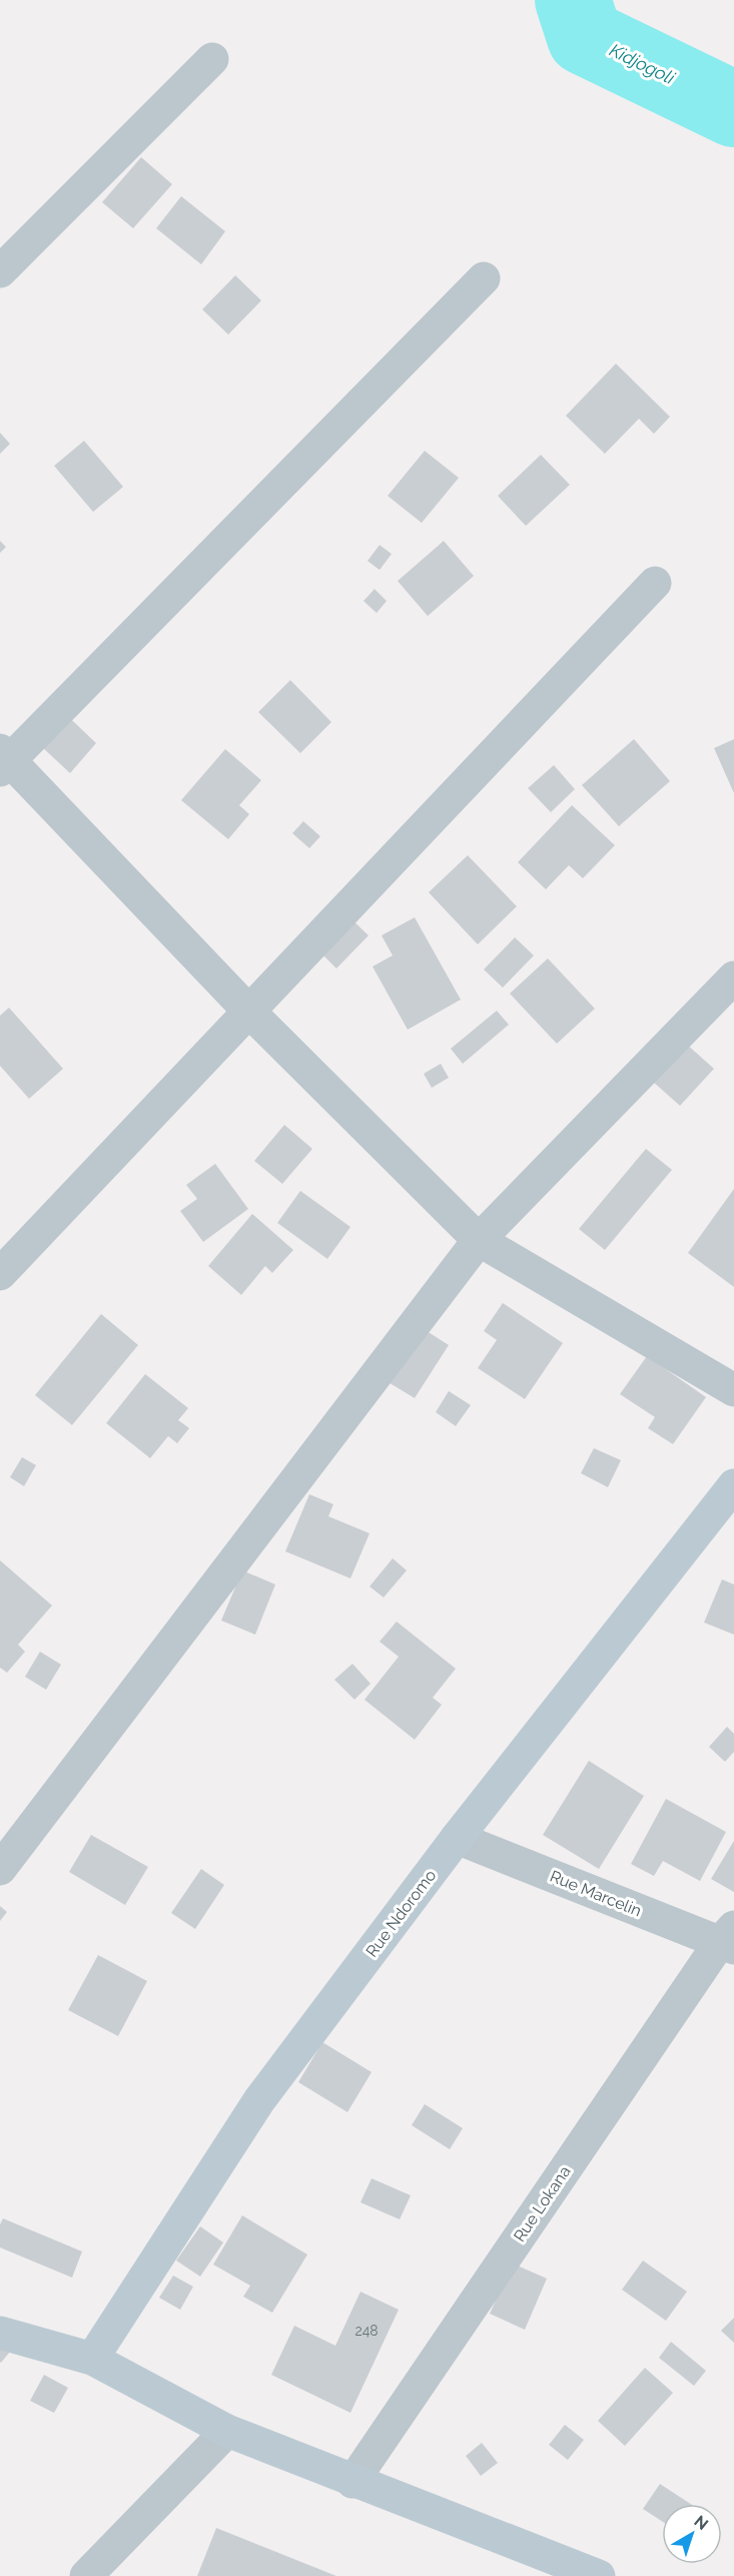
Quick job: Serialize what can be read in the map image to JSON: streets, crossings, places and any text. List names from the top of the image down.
{
  "streets": {
    "street": ["Rue Marcelin", "Rue Ndoromo", "Rue Lokana"]
  },
  "crossings": [
    ["Rue Marcelin", "Rue Ndoromo"],
    ["Rue Marcelin", "Rue Lokana"]
  ],
  "water": ["Kidjogoli"],
  "house_numbers": ["248"],
  "north": "top right"
}
